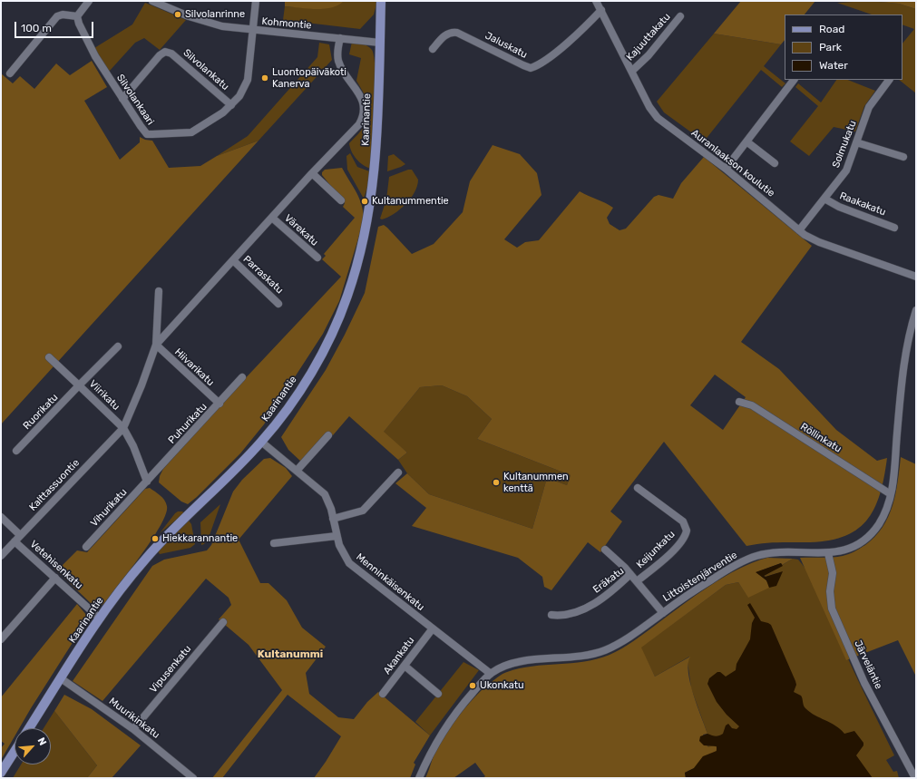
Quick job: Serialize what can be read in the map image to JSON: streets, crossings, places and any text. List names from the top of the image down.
{
  "streets": {
    "main road": ["Kaarinantie"],
    "street": [
      "Kohmontie",
      "Kajuuttakatu",
      "Jaluskatu",
      "Silvolankatu",
      "Silvolankaari",
      "Solmukatu",
      "Auranlaakson koulutie",
      "Raakakatu",
      "Värekatu",
      "Parraskatu",
      "Hiivarikatu",
      "Viirikatu",
      "Ruorikatu",
      "Puhurikatu",
      "Röllinkatu",
      "Kalttassuontie",
      "Vihurikatu",
      "Keijunkatu",
      "Vetehisenkatu",
      "Littoistenjärventie",
      "Eräkatu",
      "Menninkäisenkatu",
      "Akankatu",
      "Järveläntie",
      "Vipusenkatu",
      "Muurikinkatu"
    ]
  },
  "crossings": [
    ["Kohmontie", "Silvolankaari"],
    ["Kohmontie", "Kaarinantie"],
    ["Kajuuttakatu", "Auranlaakson koulutie"],
    ["Jaluskatu", "Auranlaakson koulutie"],
    ["Silvolankatu", "Silvolankaari"],
    ["Kaarinantie", "Vetehisenkatu"],
    ["Kaarinantie", "Menninkäisenkatu"],
    ["Kaarinantie", "Muurikinkatu"],
    ["Solmukatu", "Auranlaakson koulutie"],
    ["Solmukatu", "Raakakatu"],
    ["Hiivarikatu", "Puhurikatu"],
    ["Viirikatu", "Ruorikatu"],
    ["Viirikatu", "Kalttassuontie"],
    ["Puhurikatu", "Vihurikatu"],
    ["Röllinkatu", "Littoistenjärventie"],
    ["Kalttassuontie", "Vetehisenkatu"],
    ["Keijunkatu", "Eräkatu"],
    ["Littoistenjärventie", "Eräkatu"],
    ["Littoistenjärventie", "Menninkäisenkatu"],
    ["Littoistenjärventie", "Järveläntie"],
    ["Menninkäisenkatu", "Akankatu"],
    ["Vipusenkatu", "Muurikinkatu"]
  ],
  "districts": ["Kultanummi"],
  "places": [
    "Silvolanrinne",
    "Luontopäiväkoti Kanerva",
    "Kultanummentie",
    "Kultanummen kenttä",
    "Hiekkarannantie",
    "Ukonkatu"
  ],
  "legend": ["Road", "Park", "Water"],
  "scale_bar": "100 m",
  "north": "top right"
}
